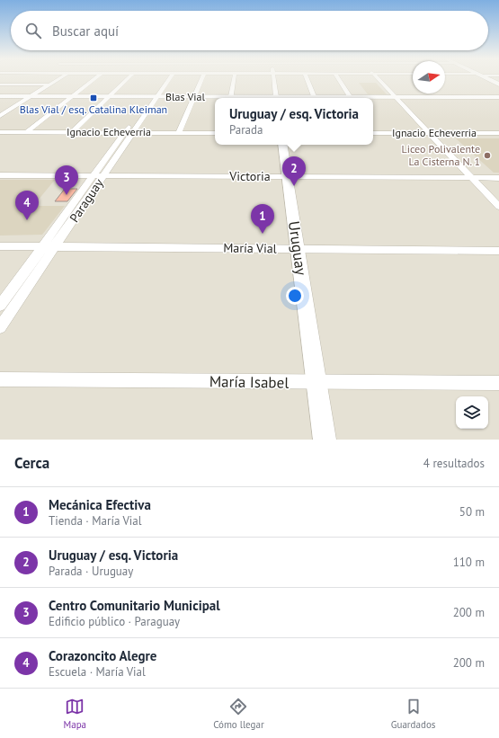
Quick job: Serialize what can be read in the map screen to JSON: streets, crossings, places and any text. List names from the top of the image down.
{
  "streets": {
    "street": [
      "Blas Vial",
      "Ignacio Echeverria",
      "Victoria",
      "Paraguay",
      "María Vial",
      "Uruguay",
      "María Isabel"
    ]
  },
  "crossings": [
    ["Blas Vial", "Paraguay"],
    ["Ignacio Echeverria", "Paraguay"],
    ["Victoria", "Paraguay"],
    ["Victoria", "Uruguay"],
    ["Paraguay", "María Vial"],
    ["María Vial", "Uruguay"],
    ["Uruguay", "María Isabel"]
  ],
  "places": {
    "transit": ["Blas Vial / esq. Catalina Kleiman"],
    "other": ["Liceo Polivalente La Cisterna N. 1"]
  },
  "north": "right",
  "page": {
    "search": "Buscar aquí",
    "popup": ["Uruguay / esq. Victoria", "Parada"],
    "pins": [
      "2",
      "3",
      "4",
      "1"
    ],
    "heading": ["Cerca", "4 resultados"],
    "list": [
      {
        "mark": "1",
        "name": "Mecánica Efectiva",
        "note": "Tienda · María Vial",
        "value": "50 m"
      },
      {
        "mark": "2",
        "name": "Uruguay / esq. Victoria",
        "note": "Parada · Uruguay",
        "value": "110 m"
      },
      {
        "mark": "3",
        "name": "Centro Comunitario Municipal",
        "note": "Edificio público · Paraguay",
        "value": "200 m"
      },
      {
        "mark": "4",
        "name": "Corazoncito Alegre",
        "note": "Escuela · María Vial",
        "value": "200 m"
      }
    ],
    "nav": ["Mapa", "Cómo llegar", "Guardados"]
  }
}
